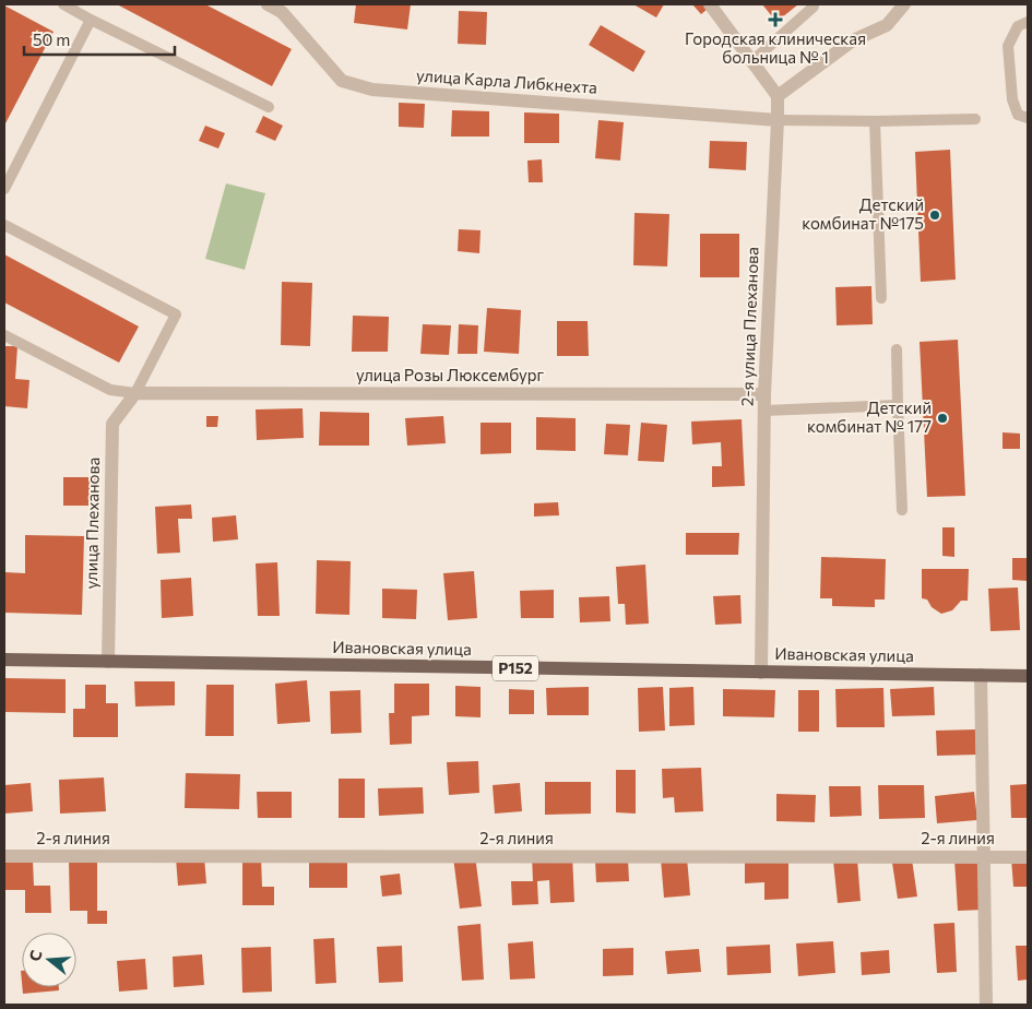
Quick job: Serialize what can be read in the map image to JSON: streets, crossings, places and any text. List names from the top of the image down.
{
  "streets": {
    "main road": ["Ивановская улица", "Р152"],
    "street": [
      "улица Карла Либкнехта",
      "2-я улица Плеханова",
      "улица Розы Люксембург",
      "улица Плеханова",
      "2-я линия"
    ]
  },
  "crossings": [
    ["улица Карла Либкнехта", "2-я улица Плеханова"],
    ["2-я улица Плеханова", "улица Розы Люксембург"],
    ["2-я улица Плеханова", "Ивановская улица"],
    ["улица Розы Люксембург", "улица Плеханова"],
    ["улица Плеханова", "Ивановская улица"]
  ],
  "places": {
    "health": ["Городская клиническая больница № 1"],
    "other": ["Детский комбинат №175", "Детский комбинат № 177"]
  },
  "scale_bar": "50 m",
  "north": "left"
}
